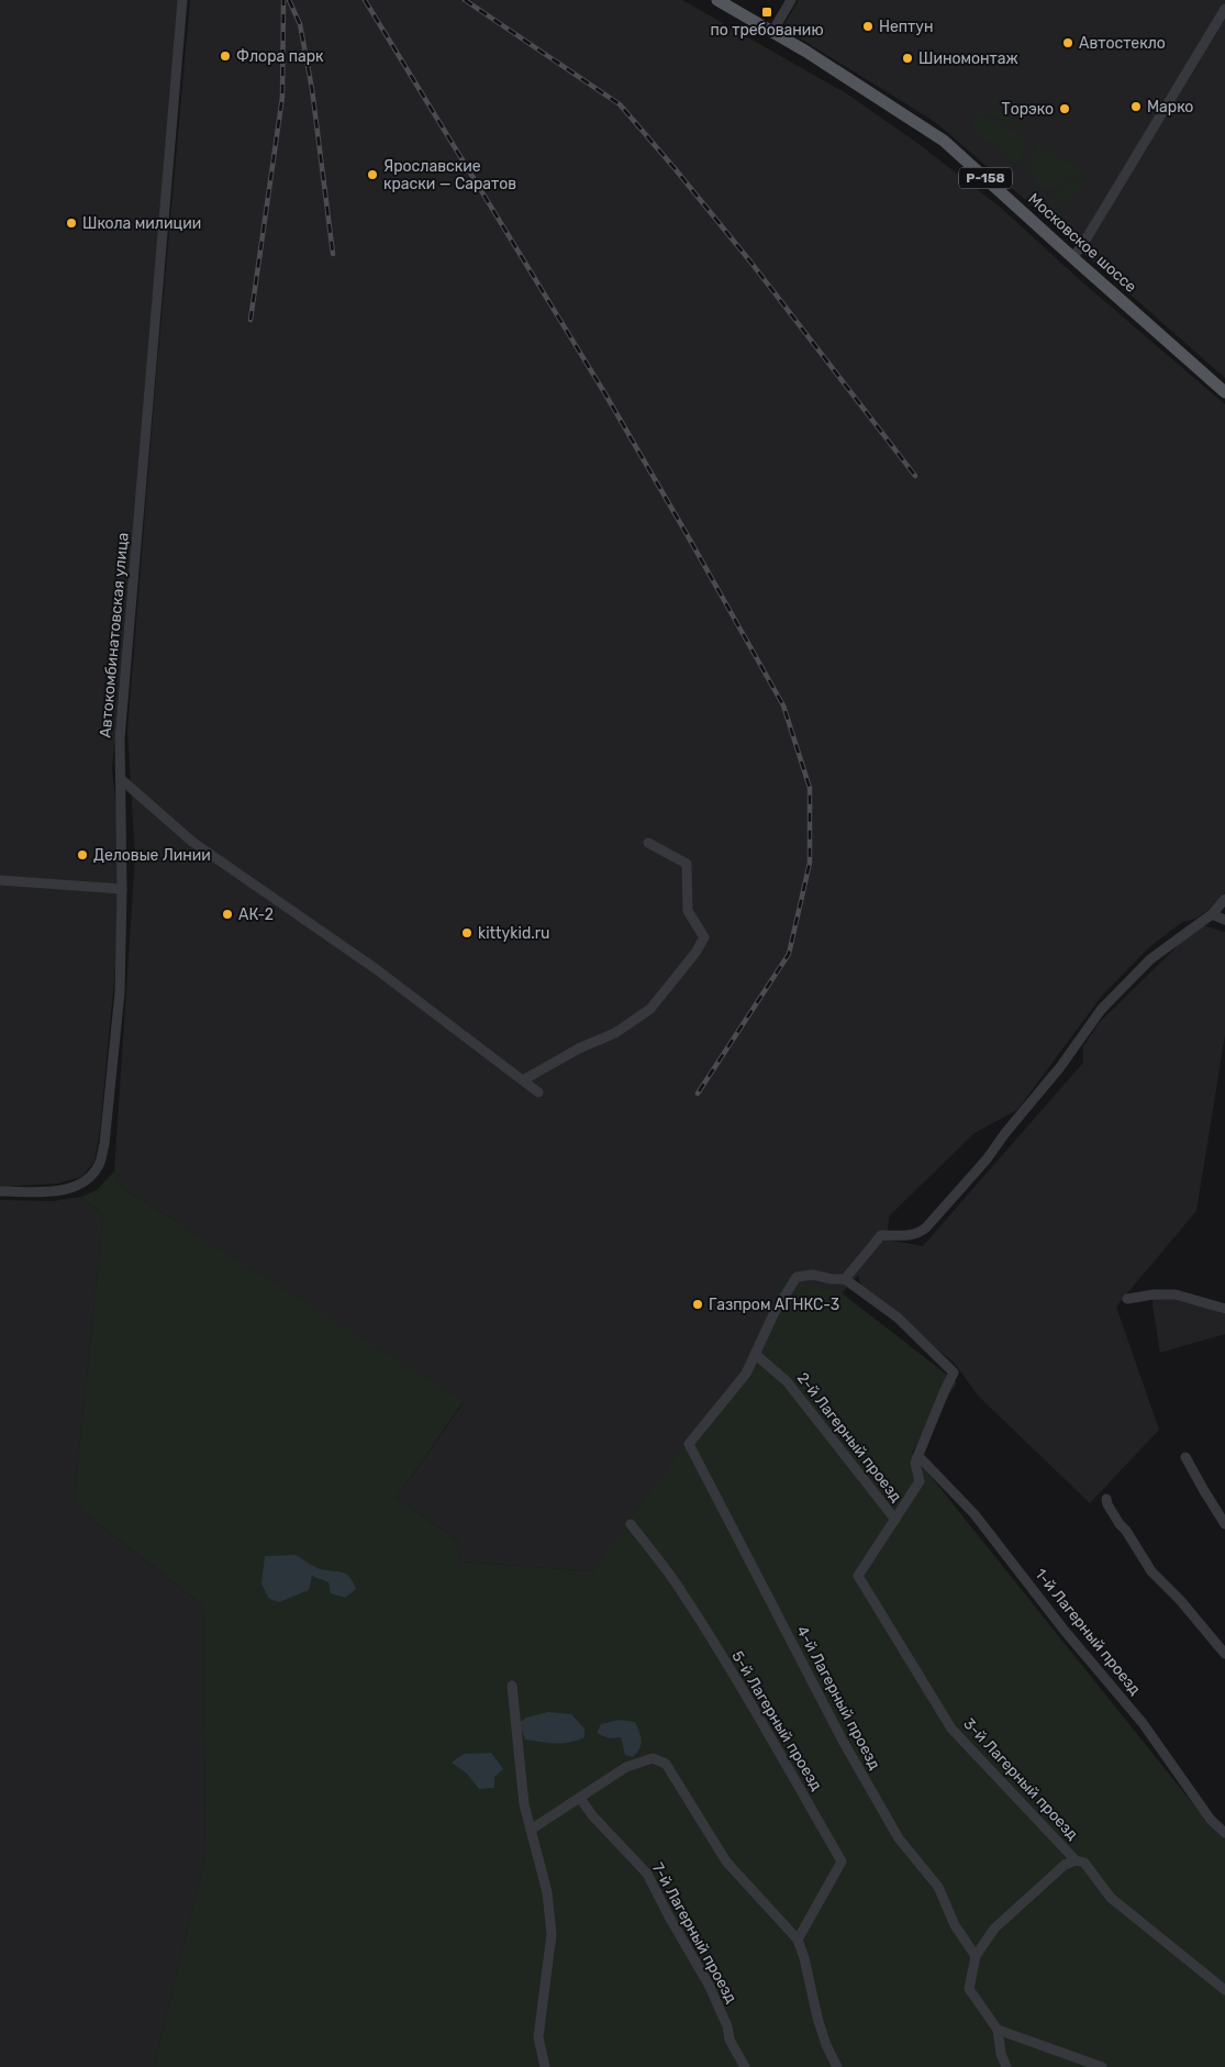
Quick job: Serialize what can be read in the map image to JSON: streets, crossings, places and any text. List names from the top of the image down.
{
  "streets": {
    "main road": ["Р-158", "Московское шоссе"],
    "street": [
      "Автокомбинатовская улица",
      "2-й Лагерный проезд",
      "1-й Лагерный проезд",
      "4-й Лагерный проезд",
      "5-й Лагерный проезд",
      "3-й Лагерный проезд",
      "7-й Лагерный проезд"
    ]
  },
  "crossings": [
    ["2-й Лагерный проезд", "4-й Лагерный проезд"],
    ["2-й Лагерный проезд", "3-й Лагерный проезд"],
    ["1-й Лагерный проезд", "3-й Лагерный проезд"],
    ["4-й Лагерный проезд", "3-й Лагерный проезд"]
  ],
  "places": {
    "transit": ["по требованию"],
    "other": [
      "Нептун",
      "Автостекло",
      "Флора парк",
      "Шиномонтаж",
      "Марко",
      "Торэко",
      "Ярославские краски — Саратов",
      "Школа милиции",
      "Деловые Линии",
      "АК-2",
      "kittykid.ru",
      "Газпром АГНКС-3"
    ]
  }
}
